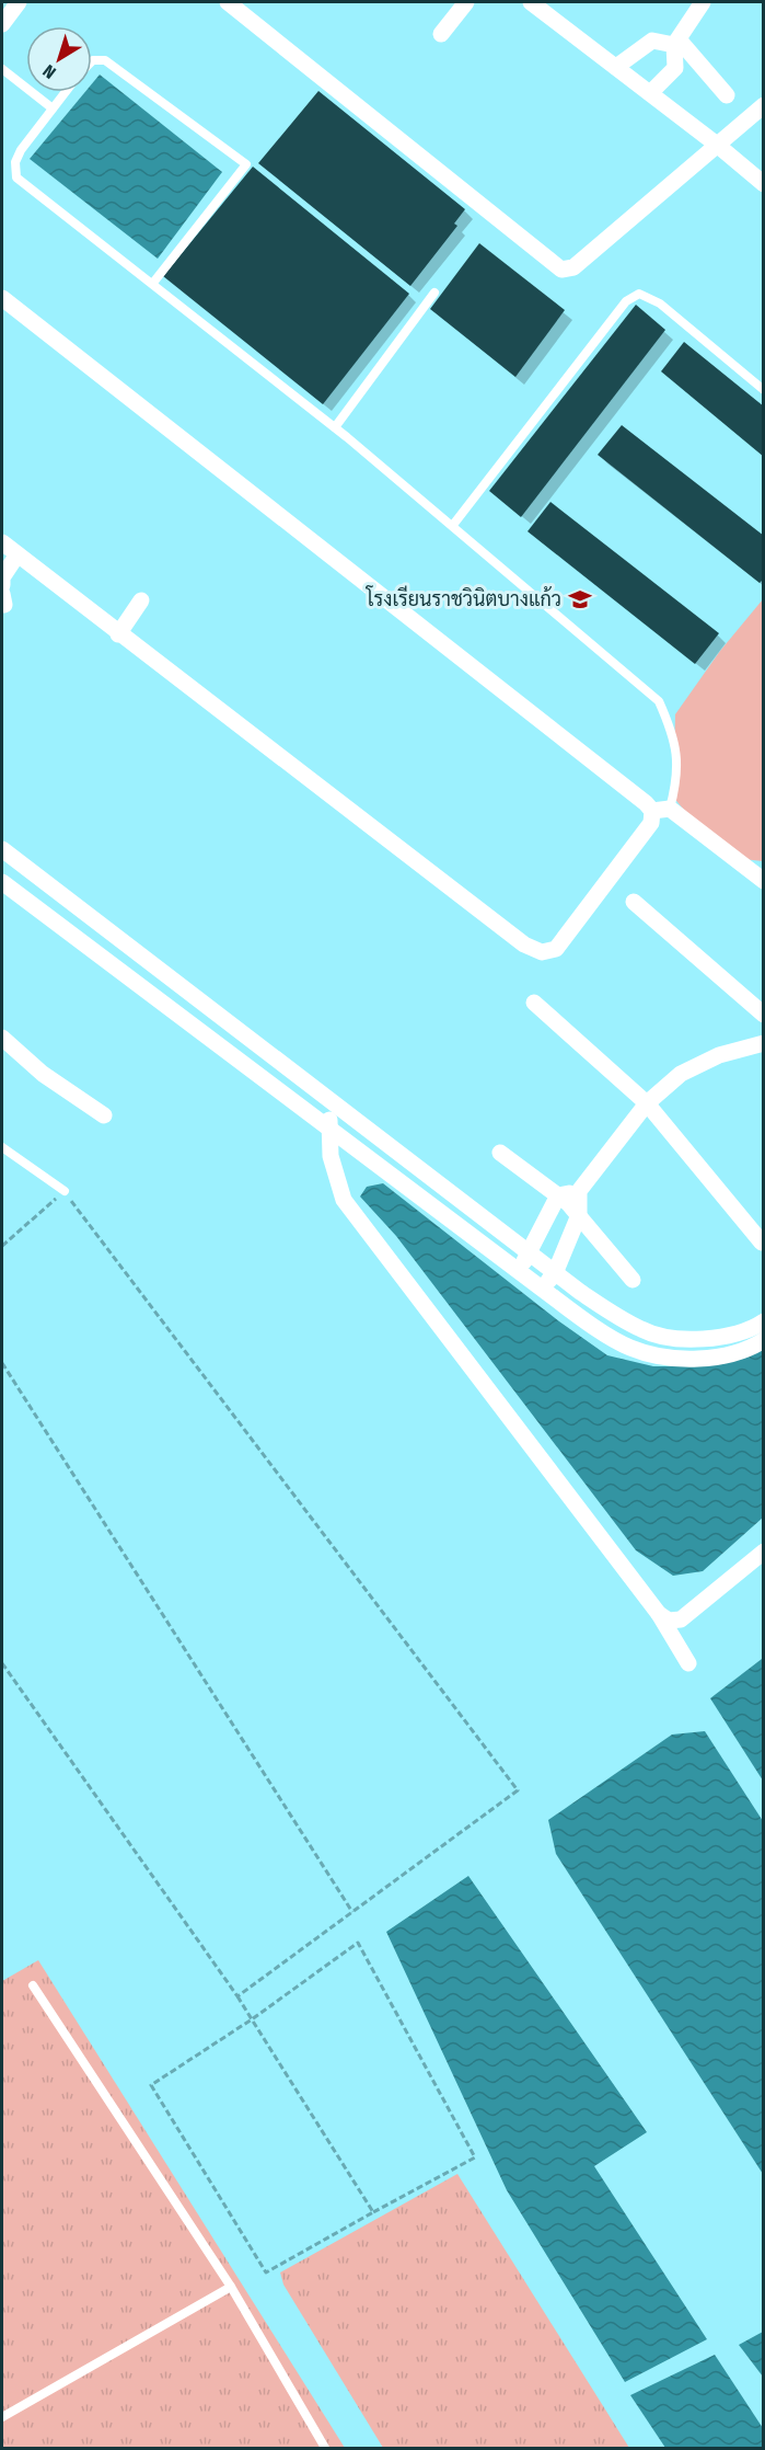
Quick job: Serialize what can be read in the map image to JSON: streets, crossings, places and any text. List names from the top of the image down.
{
  "places": {
    "school or university": ["โรงเรียนราชวินิตบางแก้ว"]
  },
  "north": "bottom left"
}
